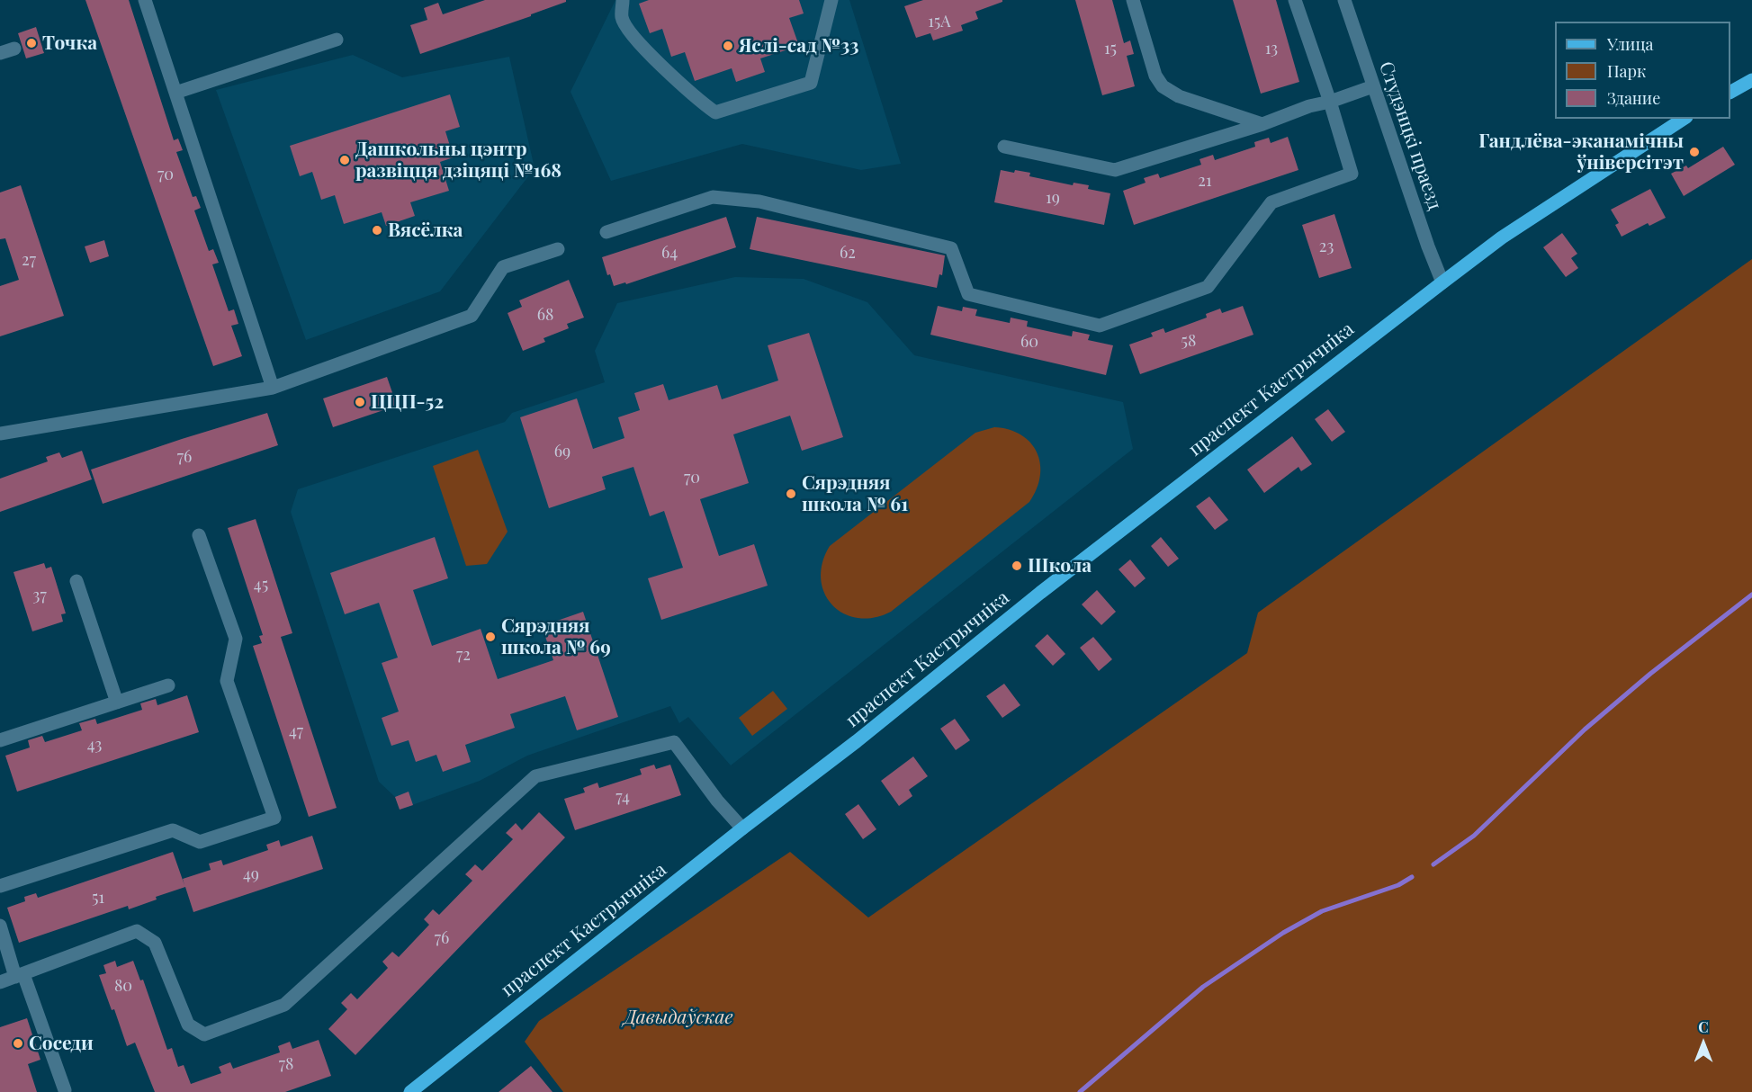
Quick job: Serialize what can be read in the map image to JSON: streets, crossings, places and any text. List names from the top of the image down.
{
  "streets": {
    "main road": ["праспект Кастрычніка"],
    "street": ["Студэнцкі праезд"]
  },
  "crossings": [
    ["Студэнцкі праезд", "праспект Кастрычніка"]
  ],
  "parks": ["Давыдаўскае"],
  "places": [
    "Точка",
    "Яслі-сад №33",
    "Гандлёва-эканамічны ўніверсітэт",
    "Дашкольны цэнтр развіцця дзіцяці №168",
    "Вясёлка",
    "ЦЦП-52",
    "Сярэдняя школа № 61",
    "Школа",
    "Сярэдняя школа № 69",
    "Соседи"
  ],
  "house_numbers": [
    "15А",
    "15",
    "13",
    "70",
    "21",
    "19",
    "23",
    "64",
    "62",
    "27",
    "68",
    "58",
    "60",
    "69",
    "76",
    "70",
    "45",
    "37",
    "72",
    "47",
    "43",
    "74",
    "49",
    "51",
    "76",
    "80",
    "78"
  ],
  "legend": ["Улица", "Парк", "Здание"],
  "north": "top"
}
